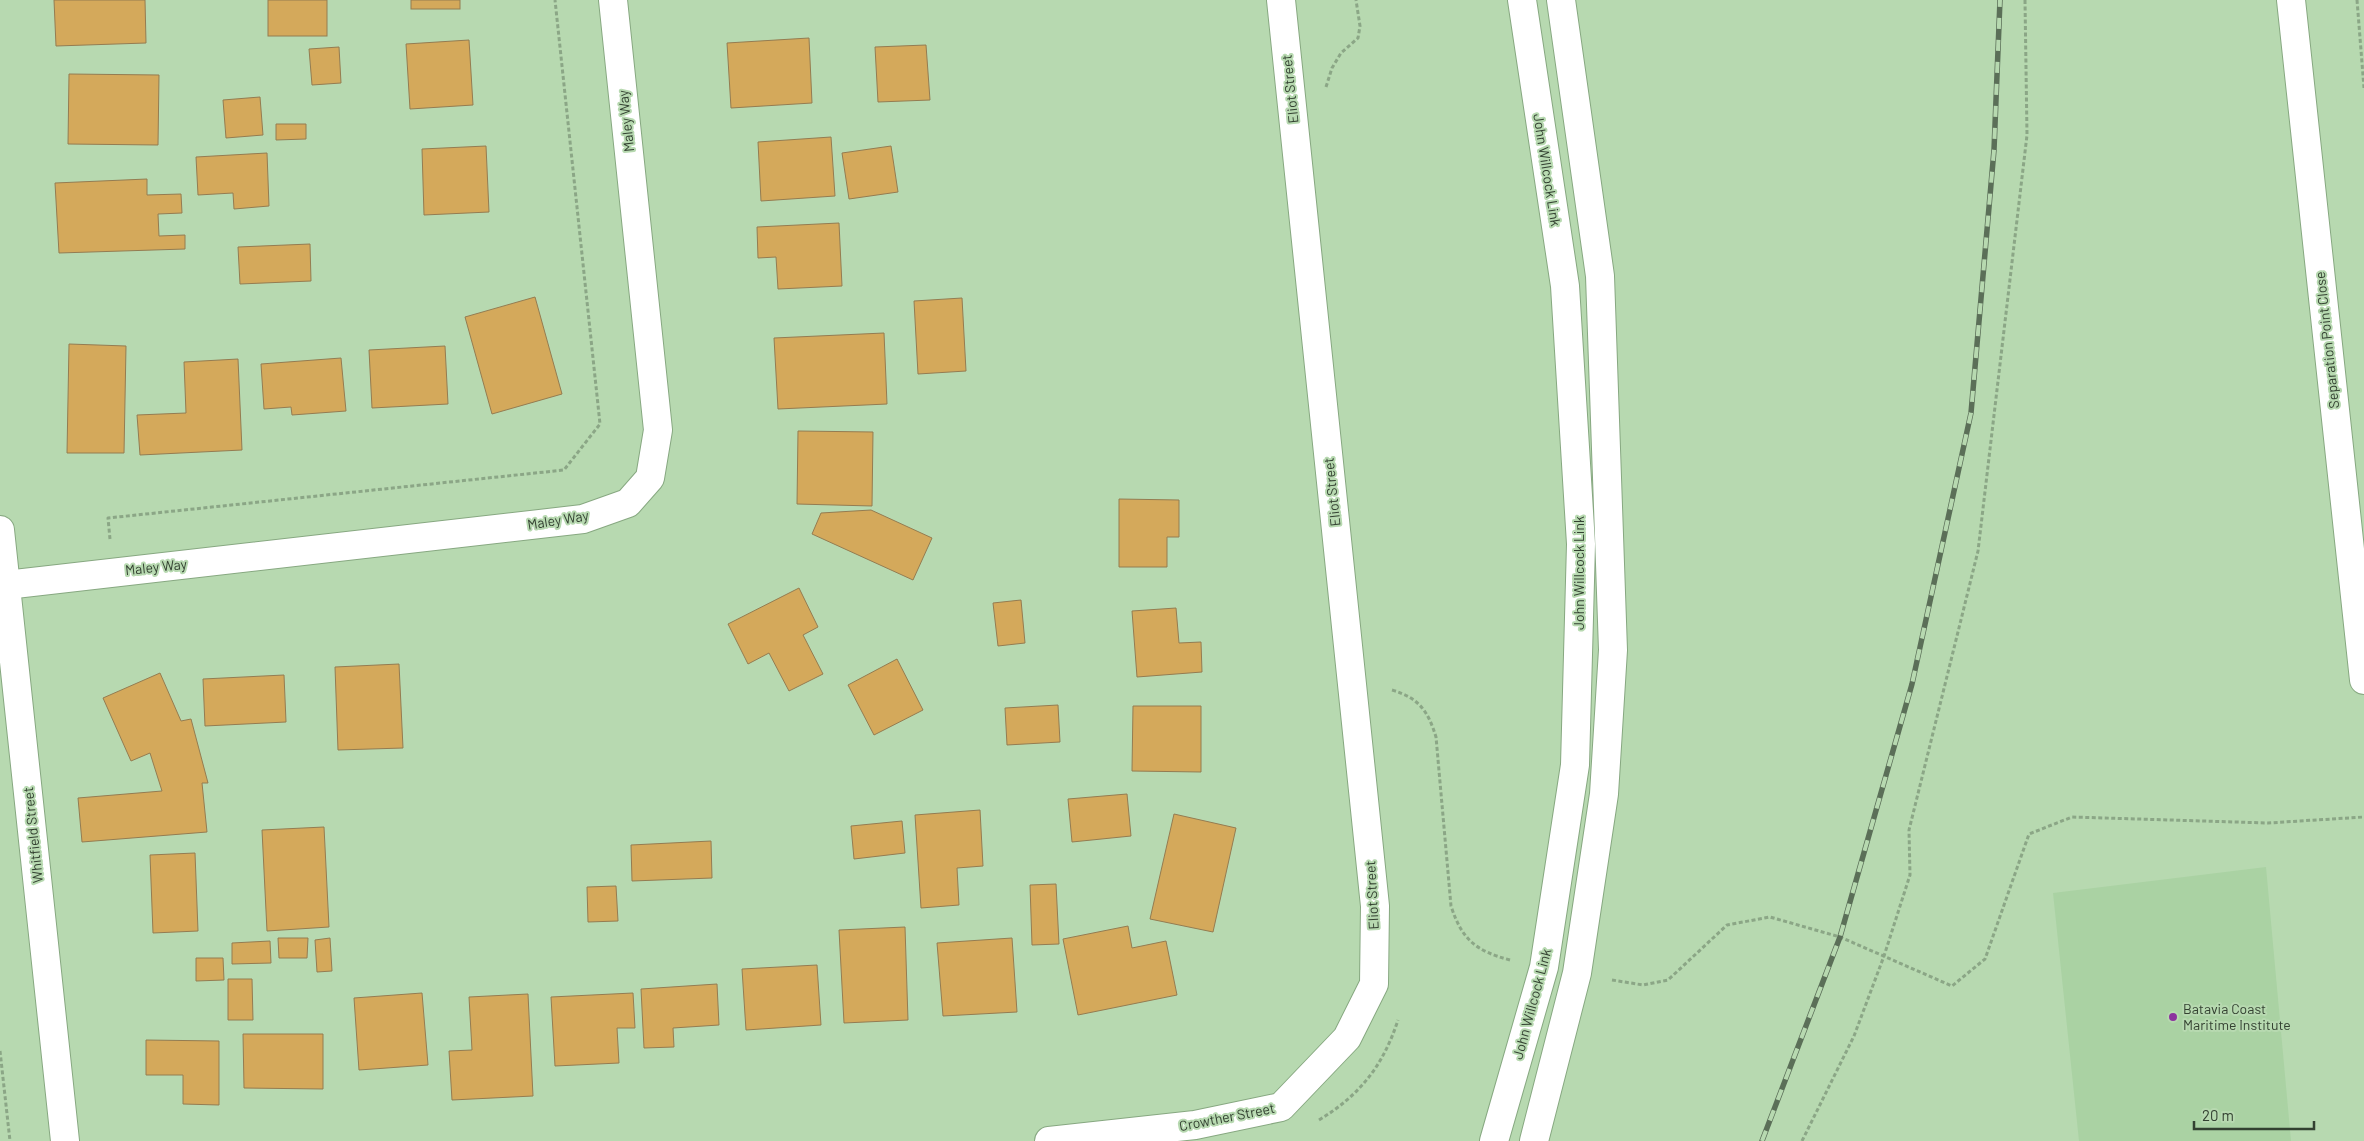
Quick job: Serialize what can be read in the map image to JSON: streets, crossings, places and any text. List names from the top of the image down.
{
  "streets": {
    "street": [
      "Eliot Street",
      "Maley Way",
      "John Willcock Link",
      "Separation Point Close",
      "Whitfield Street",
      "Crowther Street"
    ]
  },
  "crossings": [
    ["Eliot Street", "Crowther Street"],
    ["Maley Way", "Whitfield Street"]
  ],
  "places": ["Batavia Coast Maritime Institute"],
  "scale_bar": "20 m"
}
